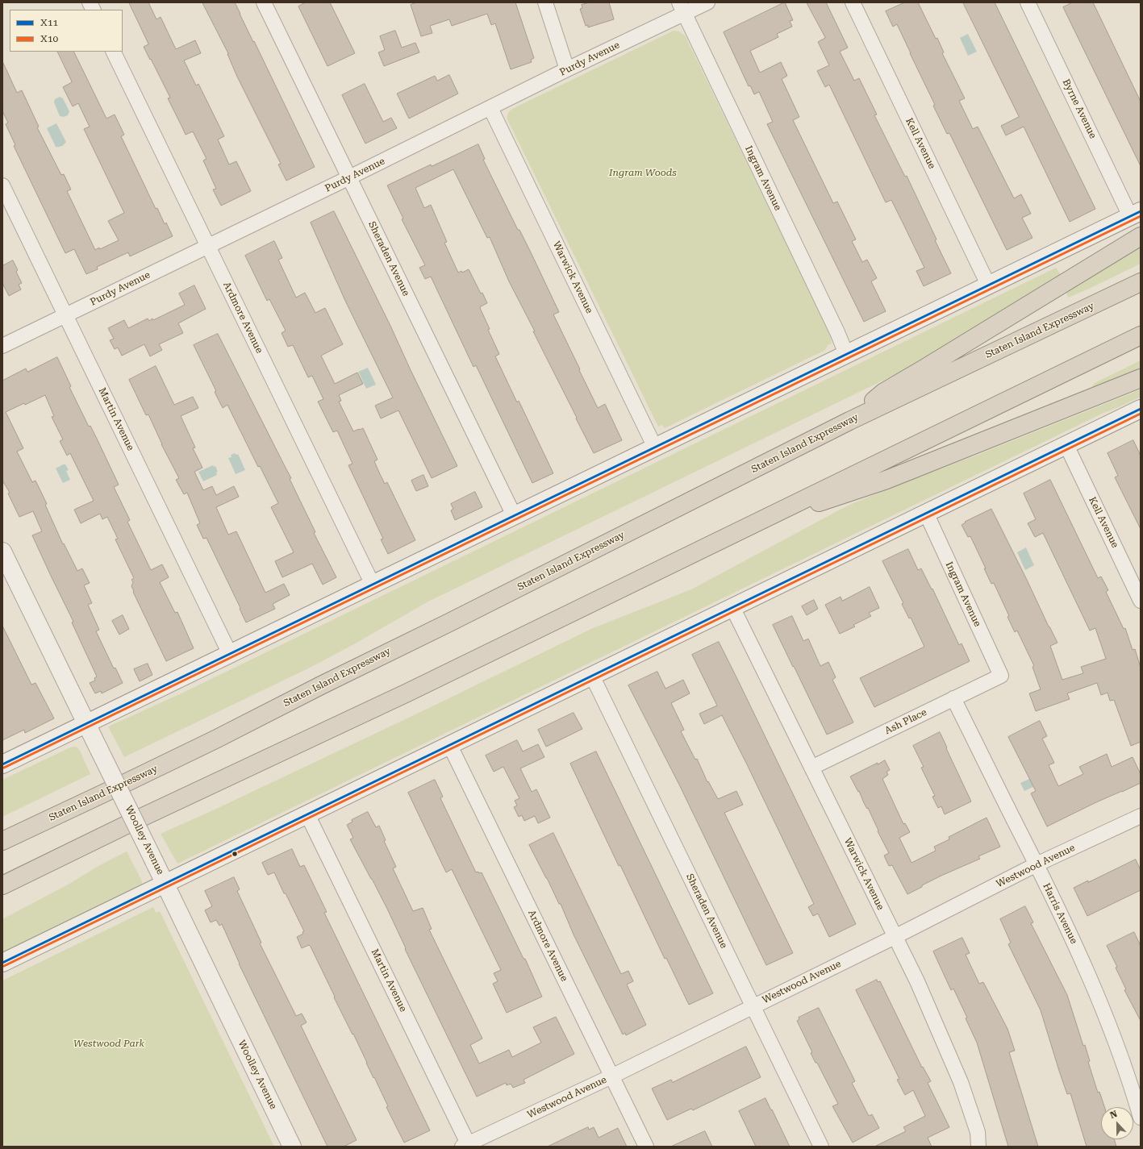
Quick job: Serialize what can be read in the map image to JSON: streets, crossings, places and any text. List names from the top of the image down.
{
  "streets": {
    "highway": ["Staten Island Expressway"],
    "main road": ["Woolley Avenue"],
    "street": [
      "Purdy Avenue",
      "Byrne Avenue",
      "Kell Avenue",
      "Ingram Avenue",
      "Sheraden Avenue",
      "Warwick Avenue",
      "Ardmore Avenue",
      "Martin Avenue",
      "Ash Place",
      "Westwood Avenue",
      "Harris Avenue"
    ]
  },
  "crossings": [
    ["Purdy Avenue", "Ingram Avenue"],
    ["Purdy Avenue", "Sheraden Avenue"],
    ["Purdy Avenue", "Warwick Avenue"],
    ["Purdy Avenue", "Ardmore Avenue"],
    ["Purdy Avenue", "Martin Avenue"],
    ["Ingram Avenue", "Ash Place"],
    ["Sheraden Avenue", "Westwood Avenue"],
    ["Warwick Avenue", "Ash Place"],
    ["Warwick Avenue", "Westwood Avenue"],
    ["Ardmore Avenue", "Westwood Avenue"],
    ["Martin Avenue", "Westwood Avenue"],
    ["Ash Place", "Harris Avenue"],
    ["Westwood Avenue", "Harris Avenue"]
  ],
  "parks": ["Ingram Woods", "Westwood Park"],
  "lines": ["transit line X11", "transit line X10"],
  "legend": ["X11", "X10"],
  "north": "top"
}
